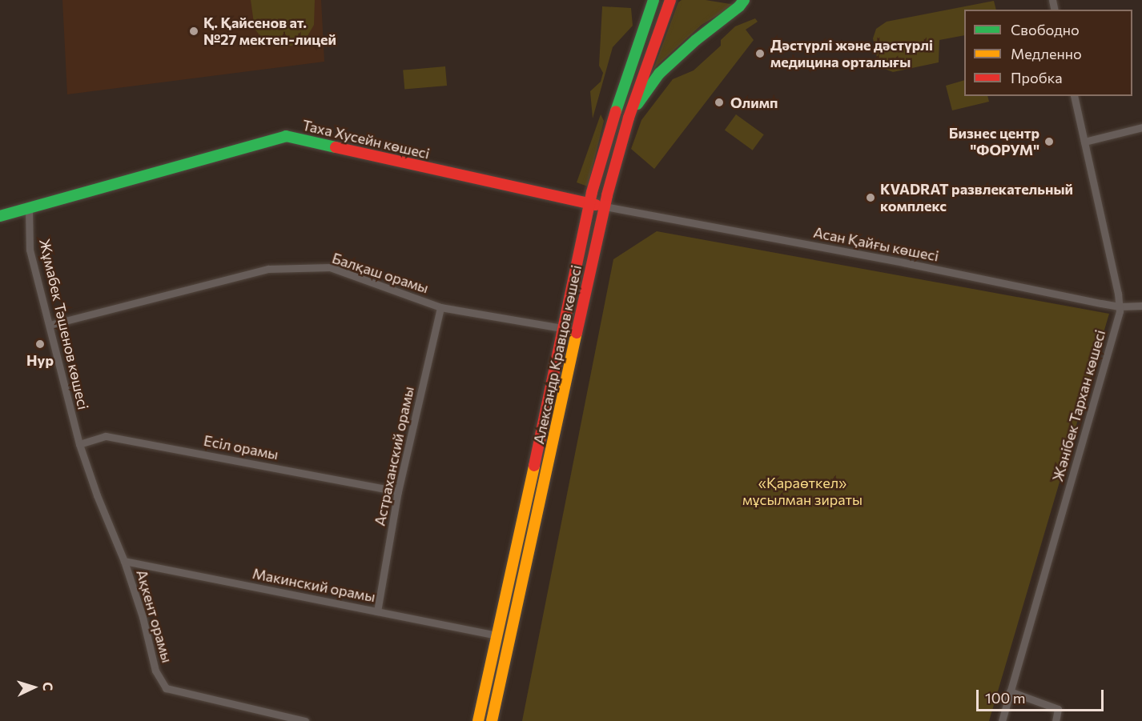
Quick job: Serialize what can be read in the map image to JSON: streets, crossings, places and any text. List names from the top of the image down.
{
  "streets": {
    "main road": ["Таха Хусейн көшесі", "Александр Кравцов көшесі"],
    "street": [
      "Асан Қайғы көшесі",
      "Балқаш орамы",
      "Жұмабек Тәшенов көшесі",
      "Жәнібек Тархан көшесі",
      "Есіл орамы",
      "Астраханский орамы",
      "Макинский орамы",
      "Ақкент орамы"
    ]
  },
  "crossings": [
    ["Таха Хусейн көшесі", "Асан Қайғы көшесі"],
    ["Таха Хусейн көшесі", "Жұмабек Тәшенов көшесі"],
    ["Таха Хусейн көшесі", "Александр Кравцов көшесі"],
    ["Асан Қайғы көшесі", "Александр Кравцов көшесі"],
    ["Асан Қайғы көшесі", "Жәнібек Тархан көшесі"],
    ["Балқаш орамы", "Жұмабек Тәшенов көшесі"],
    ["Балқаш орамы", "Александр Кравцов көшесі"],
    ["Балқаш орамы", "Астраханский орамы"],
    ["Жұмабек Тәшенов көшесі", "Есіл орамы"],
    ["Жұмабек Тәшенов көшесі", "Ақкент орамы"],
    ["Александр Кравцов көшесі", "Макинский орамы"],
    ["Есіл орамы", "Астраханский орамы"],
    ["Есіл орамы", "Ақкент орамы"],
    ["Астраханский орамы", "Макинский орамы"],
    ["Макинский орамы", "Ақкент орамы"]
  ],
  "parks": ["«Қараөткел» мұсылман зираты"],
  "places": [
    "Қ. Қайсенов ат. №27 мектеп-лицей",
    "Дәстүрлі және дәстүрлі медицина орталығы",
    "Олимп",
    "Бизнес центр \"ФОРУМ\"",
    "KVADRAT развлекательный комплекс",
    "Нур"
  ],
  "legend": ["Свободно", "Медленно", "Пробка"],
  "scale_bar": "100 m",
  "north": "right"
}
